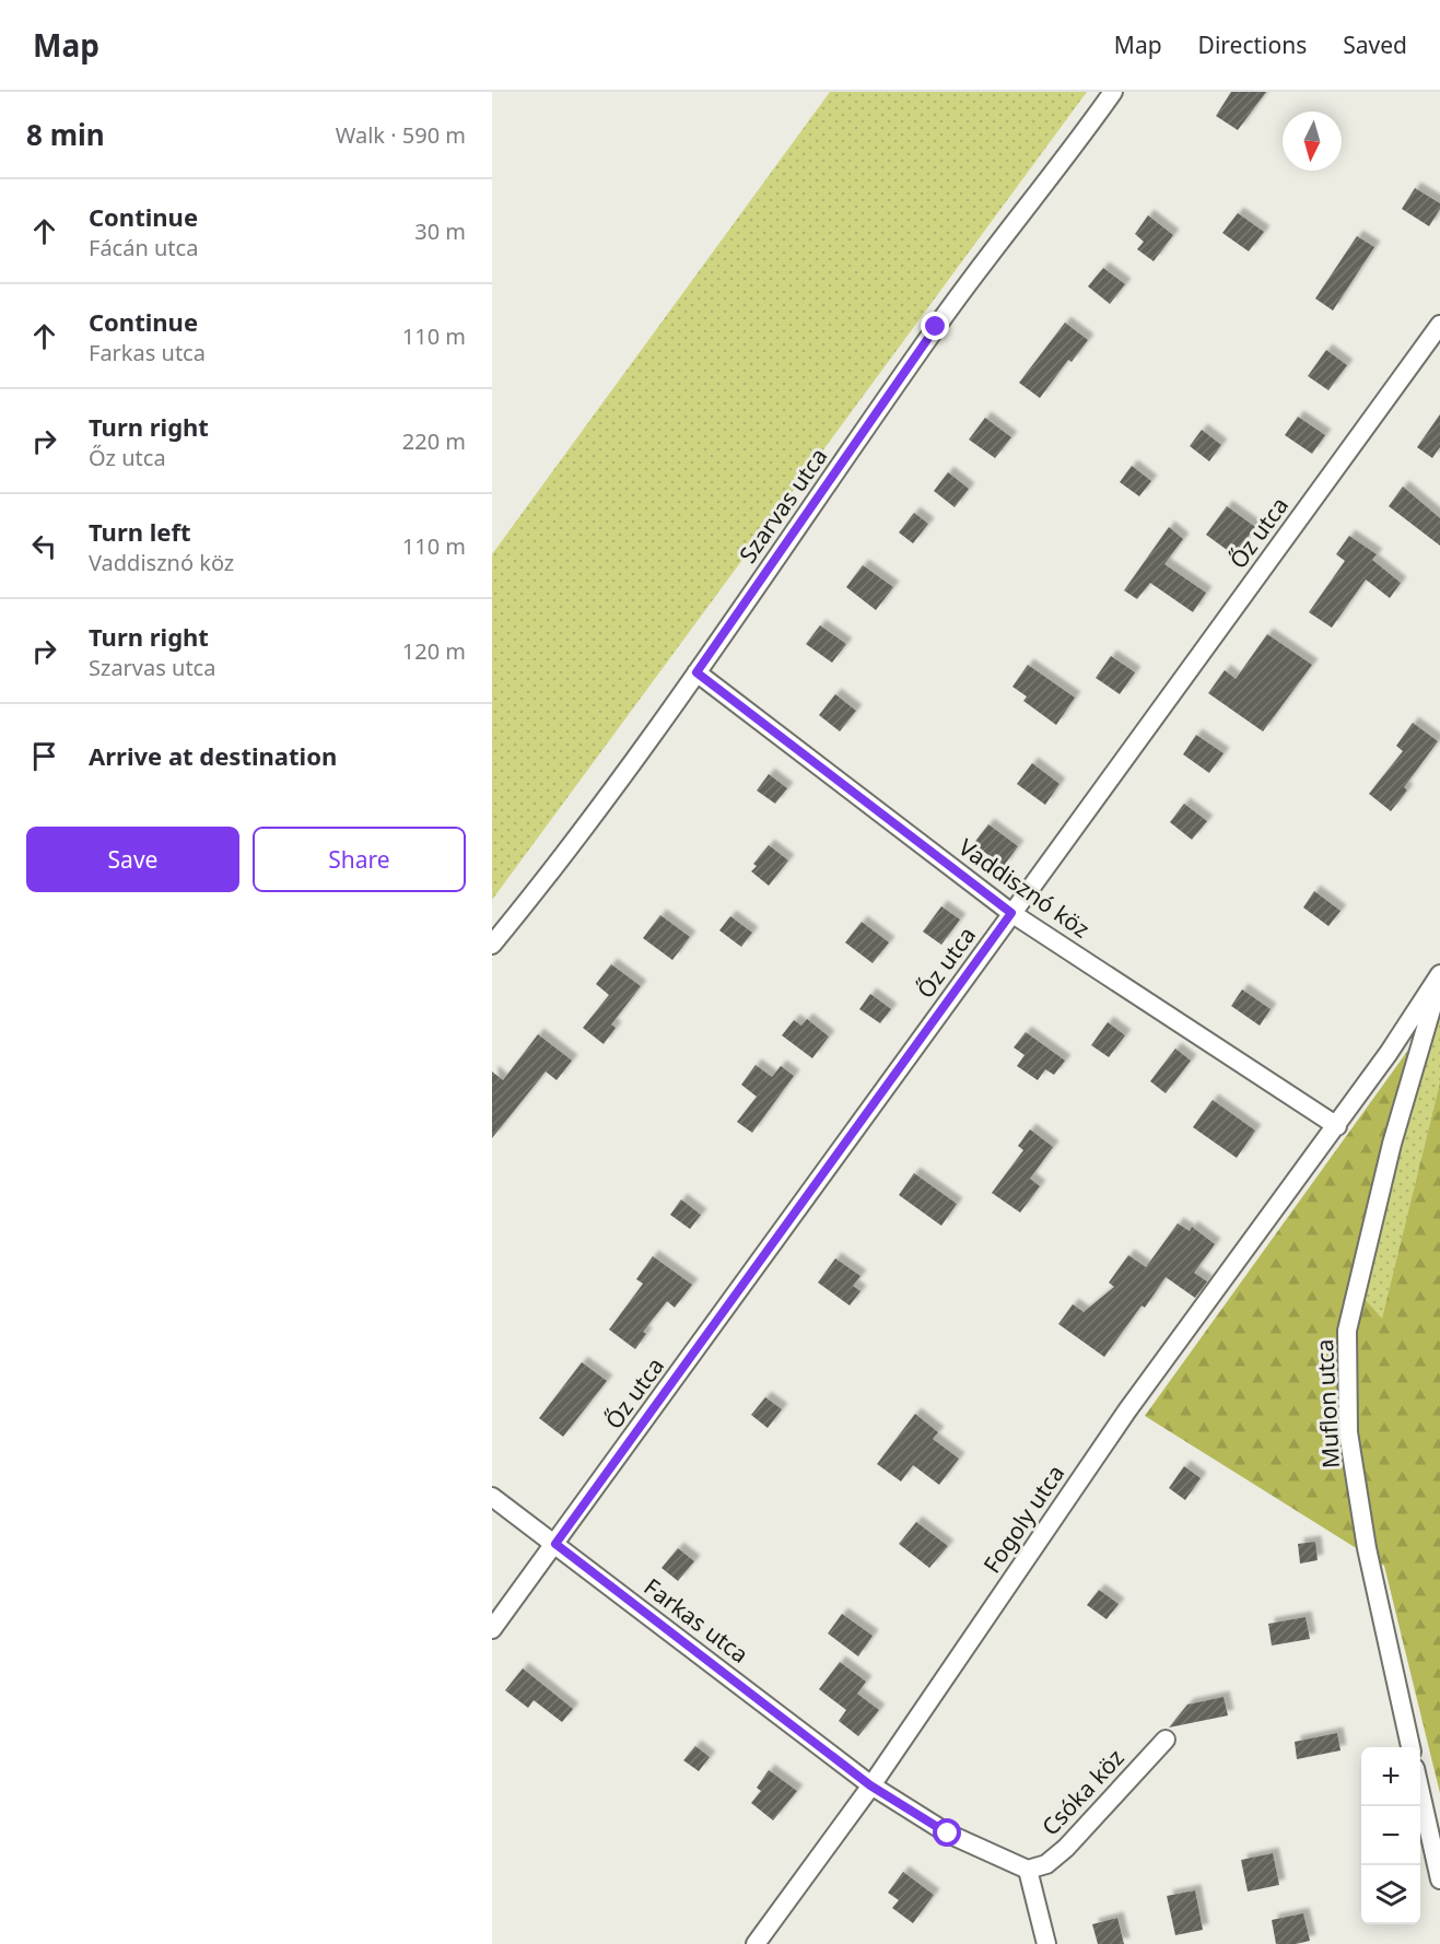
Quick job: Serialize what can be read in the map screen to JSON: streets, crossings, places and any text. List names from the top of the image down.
{
  "streets": {
    "street": [
      "Szarvas utca",
      "Őz utca",
      "Vaddisznó köz",
      "Muflon utca",
      "Fogoly utca",
      "Farkas utca",
      "Csóka köz"
    ]
  },
  "crossings": [
    ["Szarvas utca", "Vaddisznó köz"],
    ["Őz utca", "Vaddisznó köz"],
    ["Őz utca", "Farkas utca"],
    ["Vaddisznó köz", "Fogoly utca"],
    ["Fogoly utca", "Farkas utca"],
    ["Farkas utca", "Csóka köz"]
  ],
  "north": "bottom",
  "page": {
    "header": "Map",
    "nav": ["Map", "Directions", "Saved"],
    "heading": ["8 min", "Walk · 590 m"],
    "list": [
      ["Continue", "Fácán utca", "30 m"],
      ["Continue", "Farkas utca", "110 m"],
      ["Turn right", "Őz utca", "220 m"],
      ["Turn left", "Vaddisznó köz", "110 m"],
      ["Turn right", "Szarvas utca", "120 m"],
      "Arrive at destination"
    ],
    "buttons": ["Save", "Share"],
    "map_buttons": ["+", "−"]
  }
}
